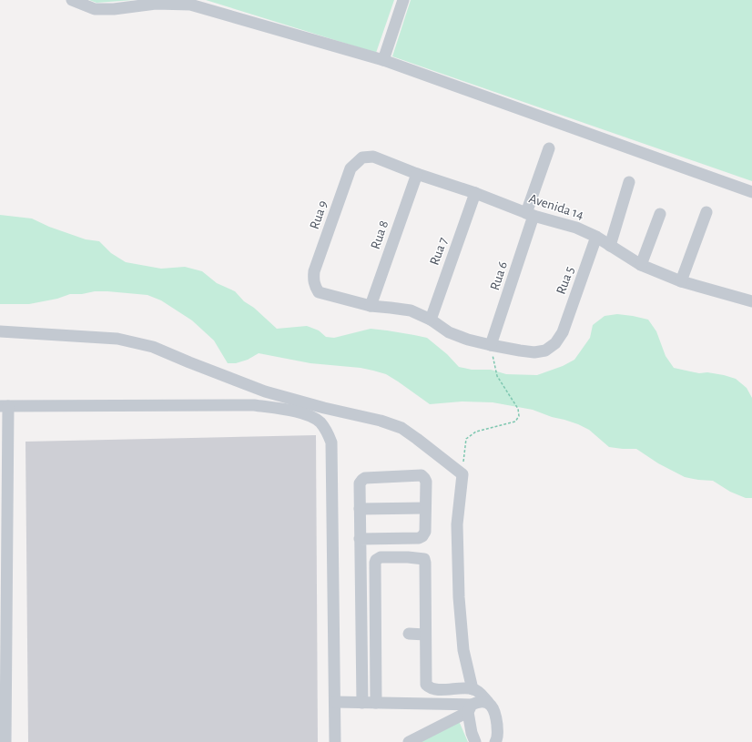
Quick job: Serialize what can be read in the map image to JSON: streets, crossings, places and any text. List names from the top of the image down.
{
  "streets": {
    "street": [
      "Avenida 14",
      "Rua 9",
      "Rua 8",
      "Rua 7",
      "Rua 6",
      "Rua 5"
    ]
  },
  "crossings": [
    ["Avenida 14", "Rua 9"],
    ["Avenida 14", "Rua 8"],
    ["Avenida 14", "Rua 7"],
    ["Avenida 14", "Rua 6"],
    ["Avenida 14", "Rua 5"],
    ["Rua 9", "Rua 5"],
    ["Rua 8", "Rua 5"],
    ["Rua 7", "Rua 5"],
    ["Rua 6", "Rua 5"]
  ]
}
